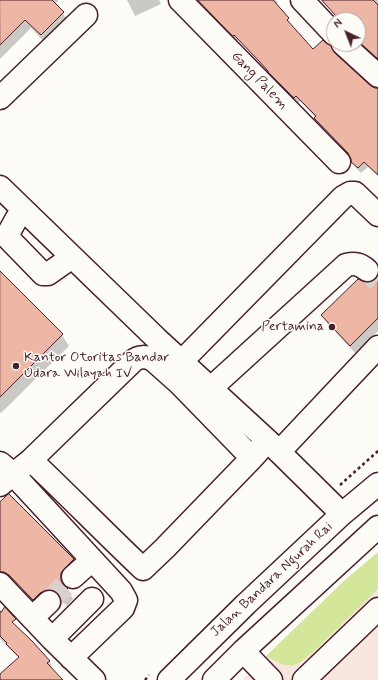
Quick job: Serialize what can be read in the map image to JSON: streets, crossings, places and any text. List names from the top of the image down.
{
  "streets": {
    "street": ["Gang Palem", "Jalan Bandara Ngurah Rai"]
  },
  "places": ["Pertamina", "Kantor Otoritas Bandar Udara Wilayah IV"],
  "north": "top left"
}
